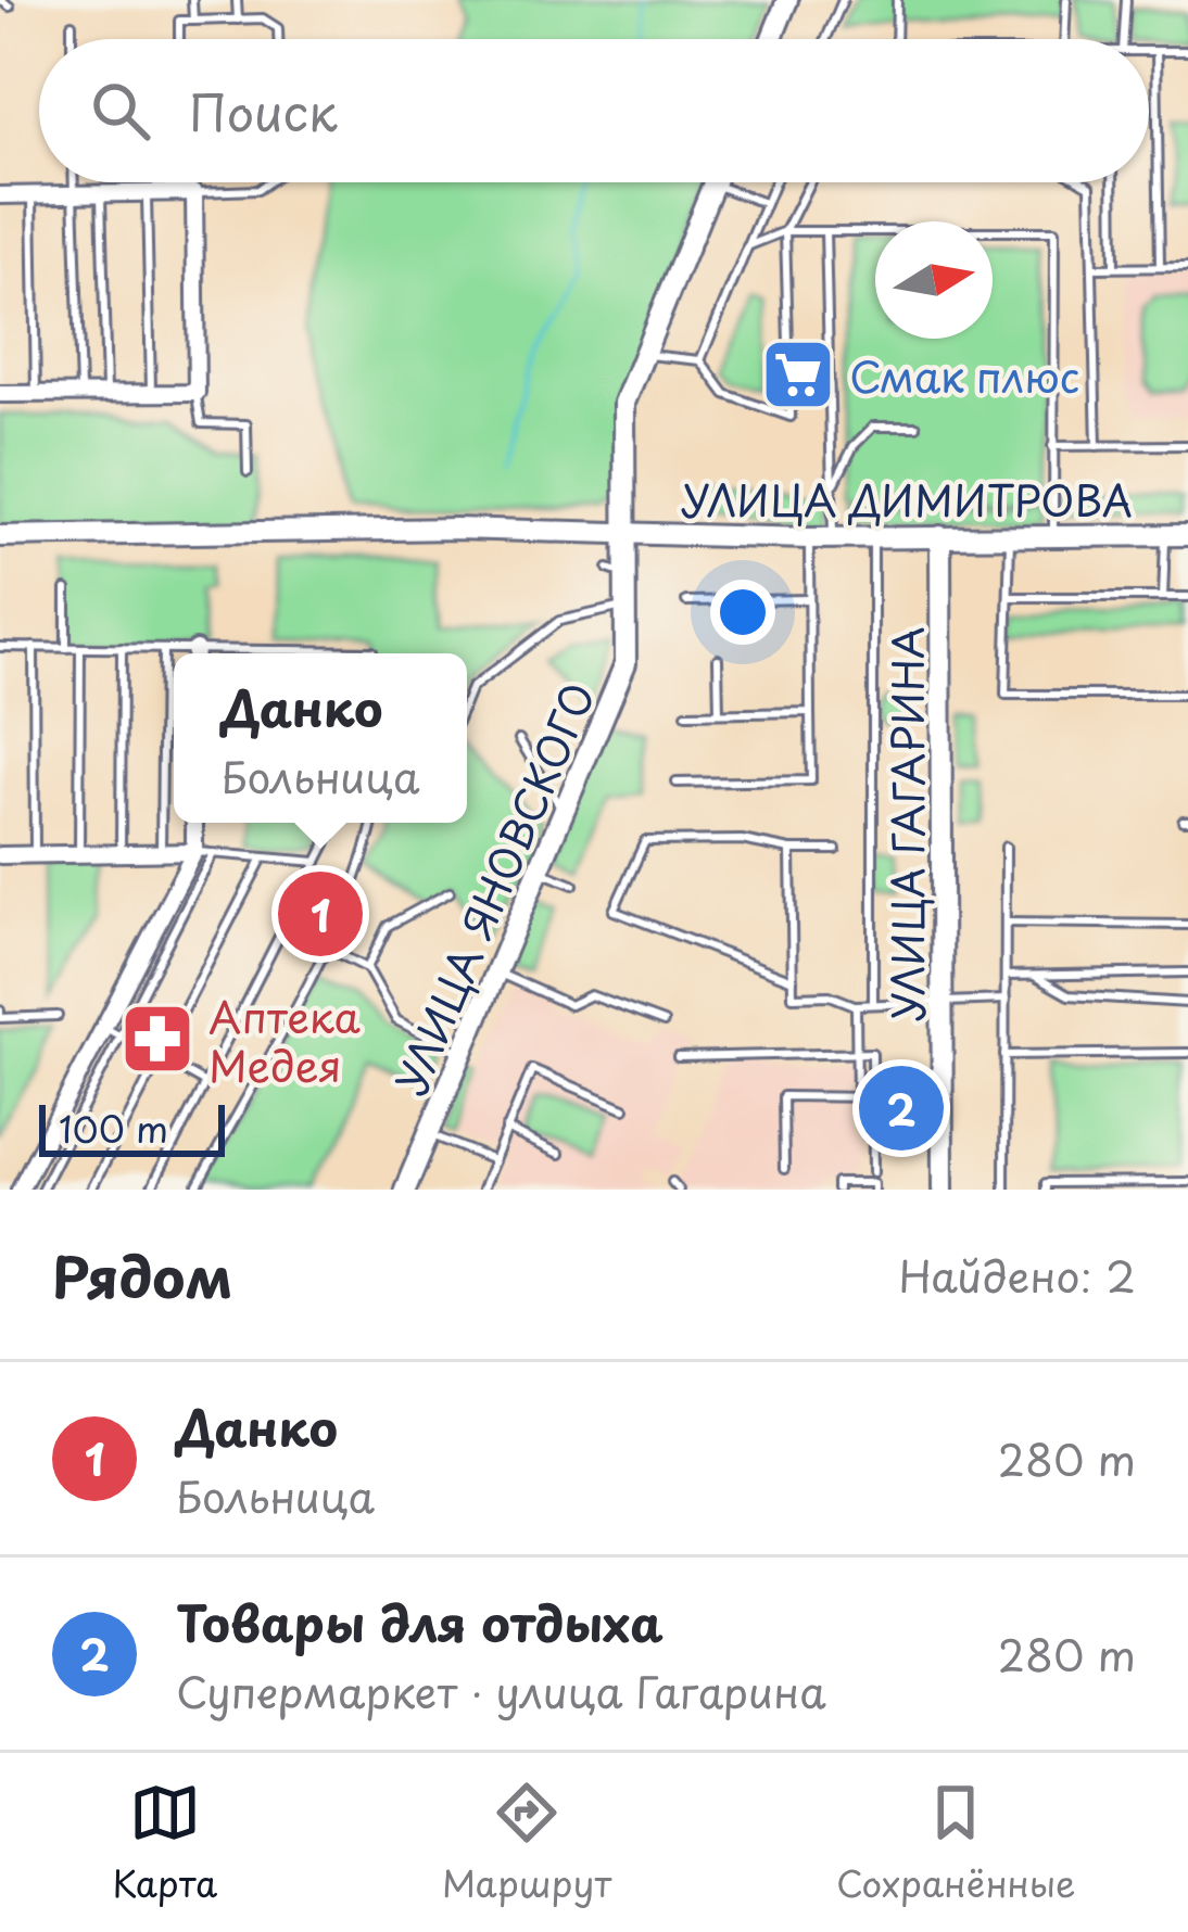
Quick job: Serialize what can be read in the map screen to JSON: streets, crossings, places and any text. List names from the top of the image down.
{
  "streets": {
    "street": ["УЛИЦА ДИМИТРОВА", "УЛИЦА ГАГАРИНА", "УЛИЦА ЯНОВСКОГО"]
  },
  "crossings": [
    ["УЛИЦА ДИМИТРОВА", "УЛИЦА ГАГАРИНА"],
    ["УЛИЦА ДИМИТРОВА", "УЛИЦА ЯНОВСКОГО"]
  ],
  "places": {
    "supermarket": ["Смак плюс"],
    "pharmacy": ["Аптека Медея"]
  },
  "scale_bar": "100 m",
  "north": "right",
  "page": {
    "search": "Поиск",
    "popup": ["Данко", "Больница"],
    "pins": ["1", "2"],
    "scale": "100 m",
    "heading": ["Рядом", "Найдено: 2"],
    "list": [
      {
        "mark": "1",
        "name": "Данко",
        "note": "Больница",
        "value": "280 m"
      },
      {
        "mark": "2",
        "name": "Товары для отдыха",
        "note": "Супермаркет · улица Гагарина",
        "value": "280 m"
      }
    ],
    "nav": ["Карта", "Маршрут", "Сохранённые"]
  }
}
